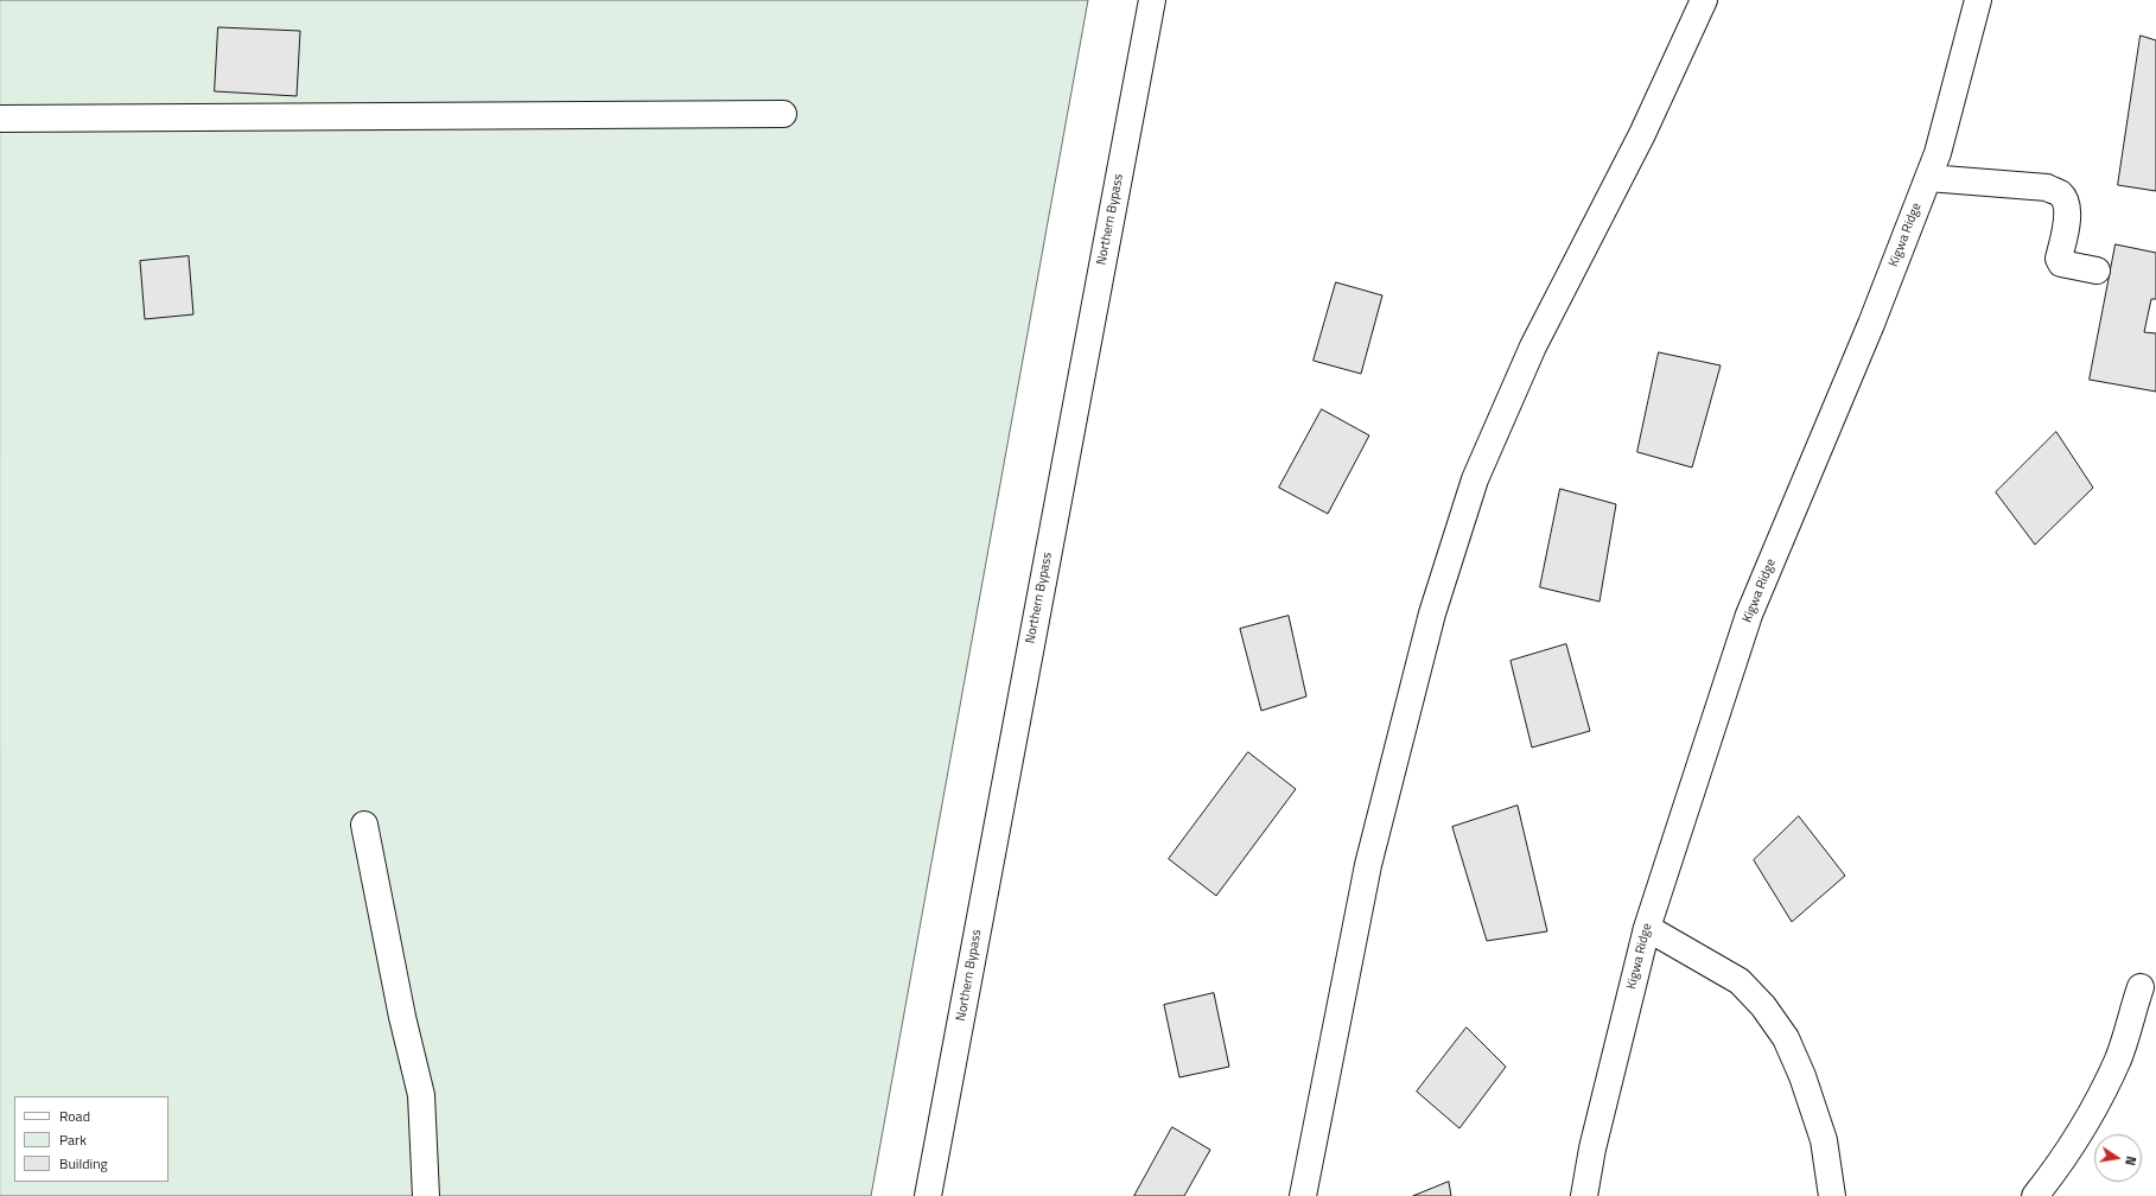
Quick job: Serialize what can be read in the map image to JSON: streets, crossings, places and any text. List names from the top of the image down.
{
  "streets": {
    "street": ["Northern Bypass", "Kigwa Ridge"]
  },
  "legend": ["Road", "Park", "Building"],
  "north": "right"
}
